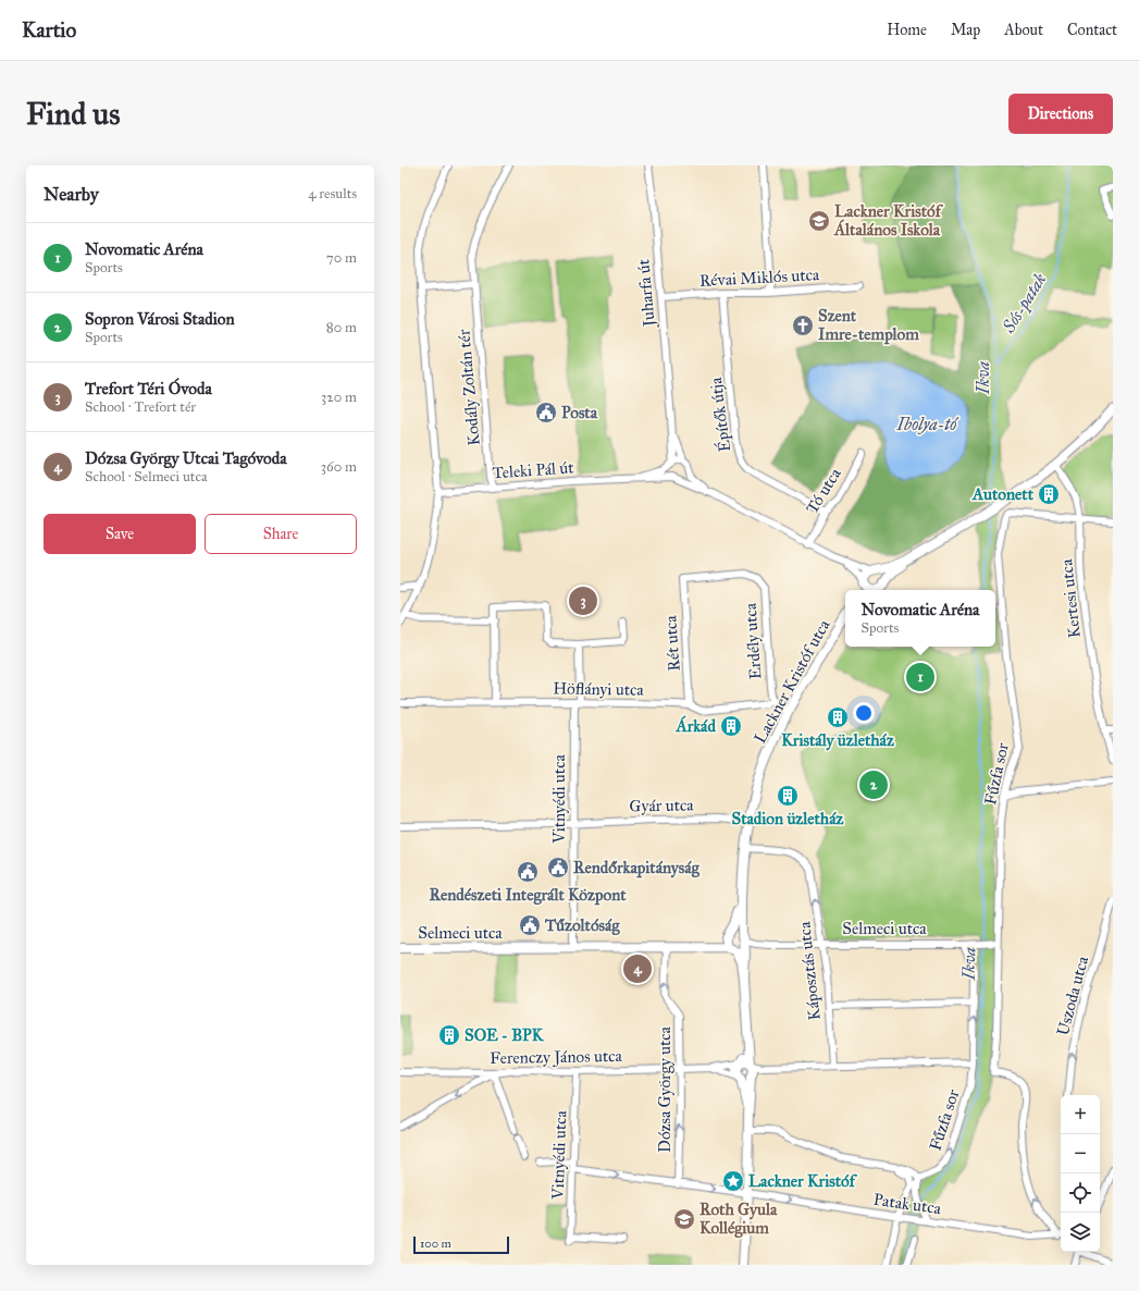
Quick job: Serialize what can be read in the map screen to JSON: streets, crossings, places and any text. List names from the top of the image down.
{
  "streets": {
    "street": [
      "Révai Miklós utca",
      "Juharfa út",
      "Kodály Zoltán tér",
      "Építők útja",
      "Teleki Pál út",
      "Tó utca",
      "Kertesi utca",
      "Erdély utca",
      "Rét utca",
      "Lackner Kristóf utca",
      "Höflányi utca",
      "Fűzfa sor",
      "Vitnyédi utca",
      "Gyár utca",
      "Selmeci utca",
      "Káposztás utca",
      "Uszoda utca",
      "Ferenczy János utca",
      "Dózsa György utca",
      "Patak utca"
    ]
  },
  "crossings": [
    ["Révai Miklós utca", "Juharfa út"],
    ["Révai Miklós utca", "Építők útja"],
    ["Juharfa út", "Teleki Pál út"],
    ["Kodály Zoltán tér", "Teleki Pál út"],
    ["Építők útja", "Tó utca"],
    ["Teleki Pál út", "Tó utca"],
    ["Kertesi utca", "Fűzfa sor"],
    ["Erdély utca", "Rét utca"],
    ["Erdély utca", "Höflányi utca"],
    ["Rét utca", "Höflányi utca"],
    ["Lackner Kristóf utca", "Gyár utca"],
    ["Lackner Kristóf utca", "Selmeci utca"],
    ["Lackner Kristóf utca", "Káposztás utca"],
    ["Lackner Kristóf utca", "Ferenczy János utca"],
    ["Lackner Kristóf utca", "Patak utca"],
    ["Höflányi utca", "Vitnyédi utca"],
    ["Fűzfa sor", "Selmeci utca"],
    ["Fűzfa sor", "Ferenczy János utca"],
    ["Vitnyédi utca", "Gyár utca"],
    ["Vitnyédi utca", "Selmeci utca"],
    ["Vitnyédi utca", "Ferenczy János utca"],
    ["Vitnyédi utca", "Patak utca"],
    ["Selmeci utca", "Káposztás utca"],
    ["Selmeci utca", "Dózsa György utca"],
    ["Káposztás utca", "Ferenczy János utca"],
    ["Ferenczy János utca", "Dózsa György utca"],
    ["Dózsa György utca", "Patak utca"]
  ],
  "one_way": [
    "Fűzfa sor",
    "Káposztás utca",
    "Uszoda utca",
    "Dózsa György utca"
  ],
  "water": ["Sós-patak", "Ikva", "Ibolya-tó"],
  "places": {
    "school or university": ["Lackner Kristóf Általános Iskola", "Roth Gyula Kollégium"],
    "church": ["Szent Imre-templom"],
    "public building": [
      "Posta",
      "Rendőrkapitányság",
      "Rendészeti Integrált Központ",
      "Tűzoltóság"
    ],
    "building": [
      "Autonett",
      "Kristály üzletház",
      "Árkád",
      "Stadion üzletház",
      "SOE - BPK"
    ],
    "place": ["Lackner Kristóf"]
  },
  "scale_bar": "100 m",
  "page": {
    "header": "Kartio",
    "nav": [
      "Home",
      "Map",
      "About",
      "Contact"
    ],
    "buttons": [
      "Directions",
      ["Save", "Share"]
    ],
    "title": "Find us",
    "heading": ["Nearby", "4 results"],
    "list": [
      {
        "mark": "1",
        "name": "Novomatic Aréna",
        "note": "Sports",
        "value": "70 m"
      },
      {
        "mark": "2",
        "name": "Sopron Városi Stadion",
        "note": "Sports",
        "value": "80 m"
      },
      {
        "mark": "3",
        "name": "Trefort Téri Óvoda",
        "note": "School · Trefort tér",
        "value": "320 m"
      },
      {
        "mark": "4",
        "name": "Dózsa György Utcai Tagóvoda",
        "note": "School · Selmeci utca",
        "value": "360 m"
      }
    ],
    "pins": [
      "3",
      "1",
      "2",
      "4"
    ],
    "popup": ["Novomatic Aréna", "Sports"],
    "map_buttons": ["+", "−"],
    "scale": "100 m"
  }
}
